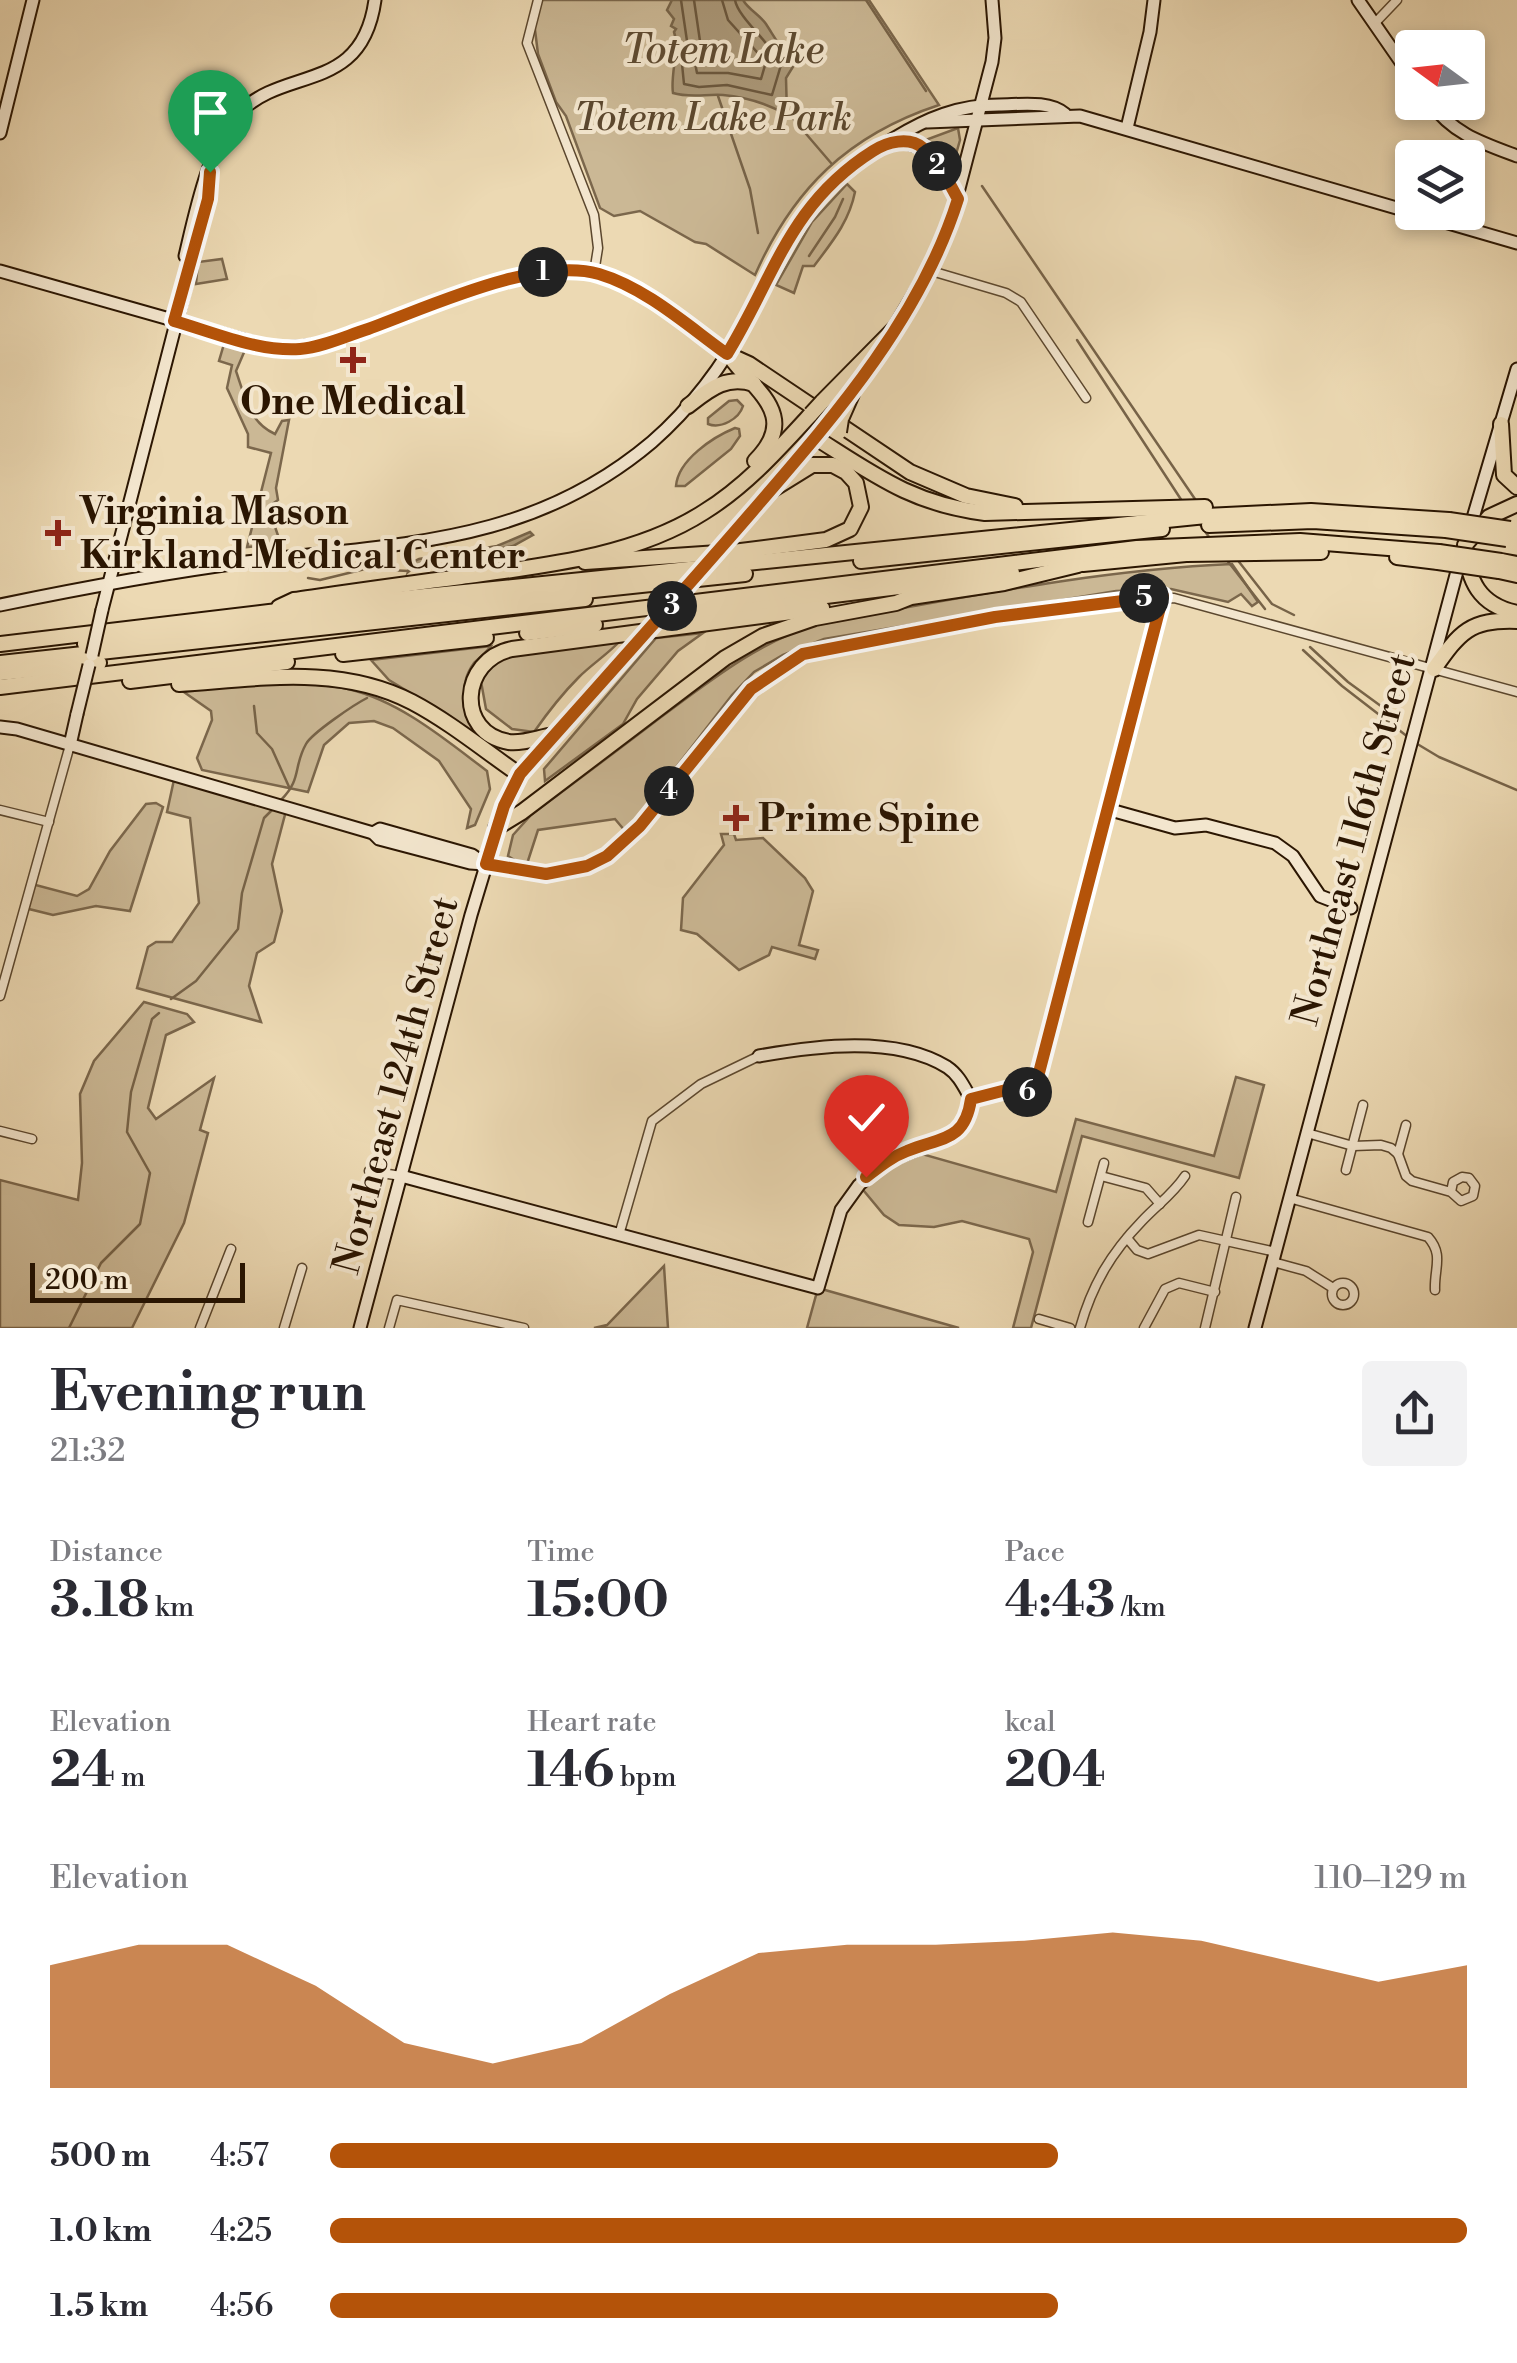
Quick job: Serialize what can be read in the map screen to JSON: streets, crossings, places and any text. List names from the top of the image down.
{
  "streets": {
    "street": ["Northeast 116th Street", "Northeast 124th Street"]
  },
  "water": ["Totem Lake"],
  "parks": ["Totem Lake Park"],
  "places": {
    "health": ["One Medical", "Virginia Mason Kirkland Medical Center", "Prime Spine"]
  },
  "scale_bar": "200 m",
  "north": "left",
  "page": {
    "pins": [
      "2",
      "1",
      "5",
      "3",
      "4",
      "6"
    ],
    "scale": "200 m",
    "heading": ["Evening run", "21:32"],
    "stats": [
      ["Distance", "3.18 km"],
      ["Time", "15:00"],
      ["Pace", "4:43 /km"],
      ["Elevation", "24 m"],
      ["Heart rate", "146 bpm"],
      ["kcal", "204"]
    ],
    "chart": ["Elevation", "110–129 m"],
    "list": [
      {
        "name": "500 m",
        "note": "4:57"
      },
      {
        "name": "1.0 km",
        "note": "4:25"
      },
      {
        "name": "1.5 km",
        "note": "4:56"
      }
    ]
  }
}
